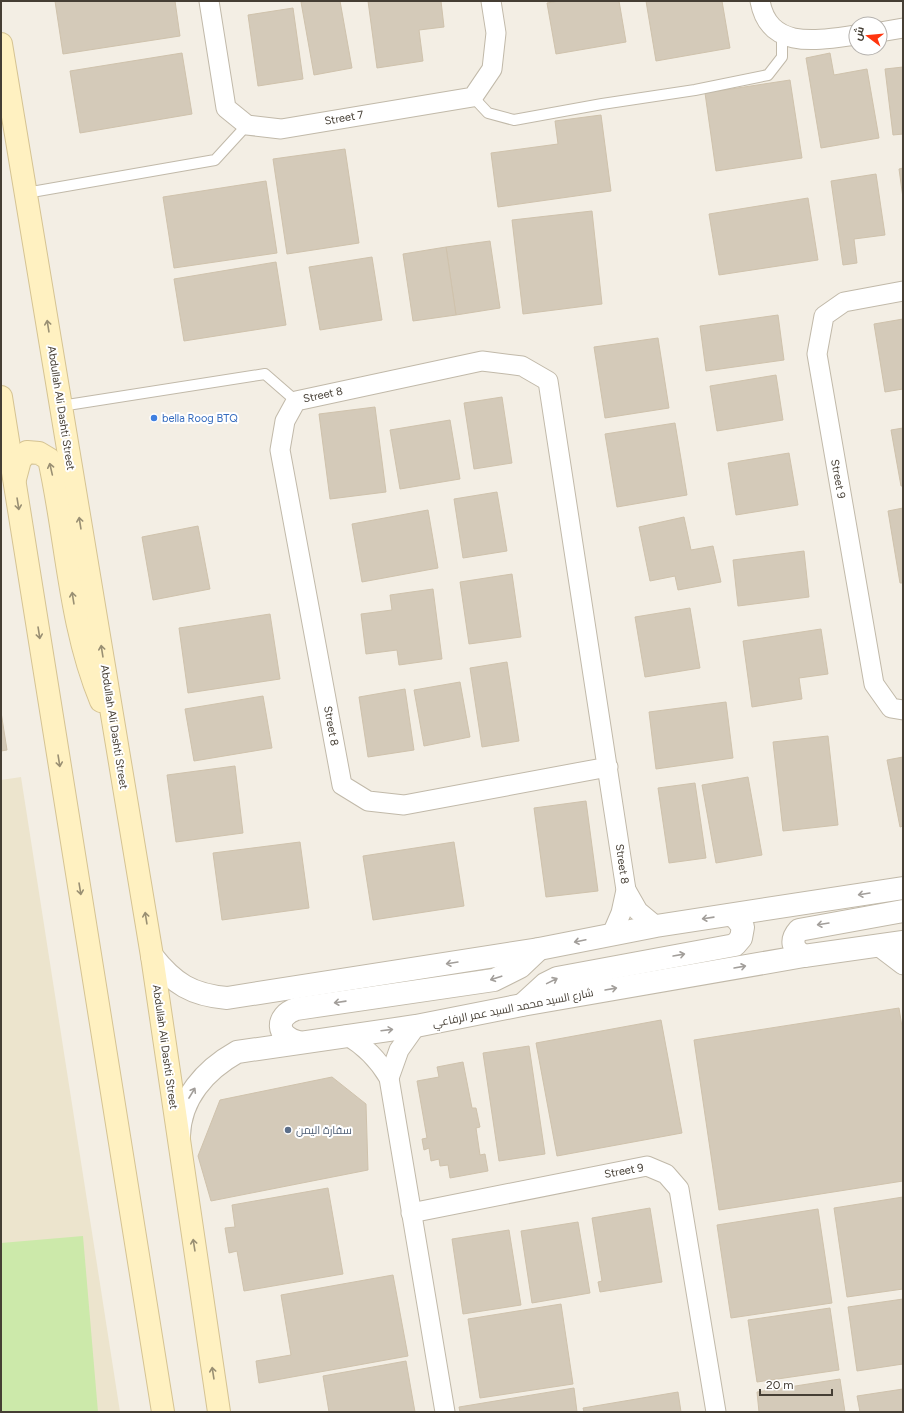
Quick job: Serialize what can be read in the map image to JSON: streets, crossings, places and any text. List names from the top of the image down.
{
  "streets": {
    "main road": ["Abdullah Ali Dashti Street"],
    "street": [
      "Street 7",
      "Street 8",
      "Street 9",
      "شارع السيد محمد السيد عمر الرفاعي"
    ]
  },
  "crossings": [
    ["Abdullah Ali Dashti Street", "شارع السيد محمد السيد عمر الرفاعي"]
  ],
  "places": ["bella Roog BTQ", "سفارة اليمن"],
  "scale_bar": "20 m",
  "north": "left"
}
